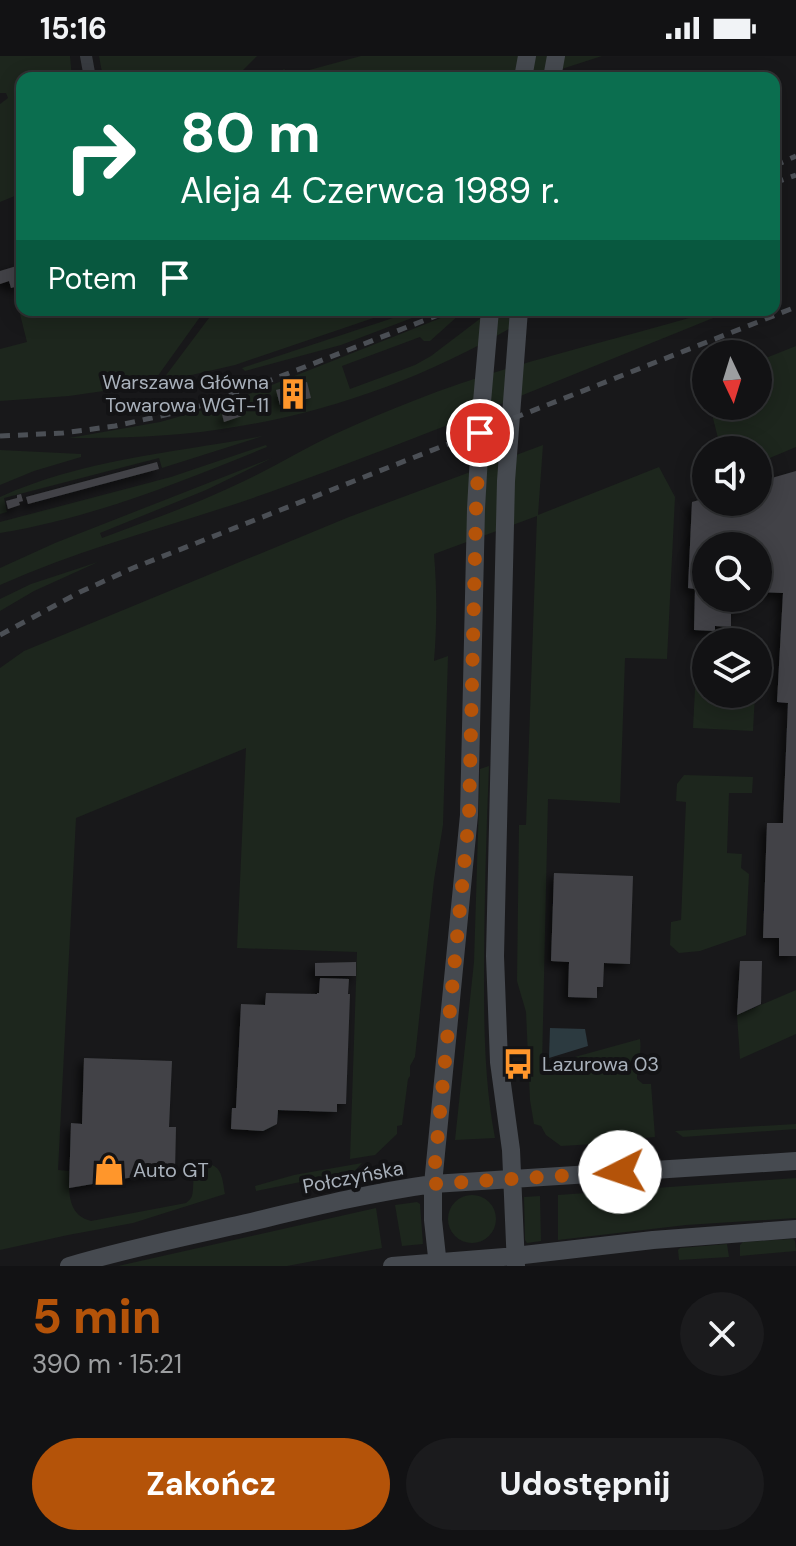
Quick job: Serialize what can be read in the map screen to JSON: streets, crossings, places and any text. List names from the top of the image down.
{
  "streets": {
    "main road": ["Połczyńska"]
  },
  "places": {
    "building": ["Warszawa Główna Towarowa WGT-11"],
    "bus stop": ["Lazurowa 03"],
    "shop": ["Auto GT"]
  },
  "north": "bottom",
  "page": {
    "status": "15:16",
    "turn": ["80 m", "Aleja 4 Czerwca 1989 r."],
    "then": "Potem",
    "heading": ["5 min", "390 m · 15:21"],
    "buttons": ["Zakończ", "Udostępnij"]
  }
}
